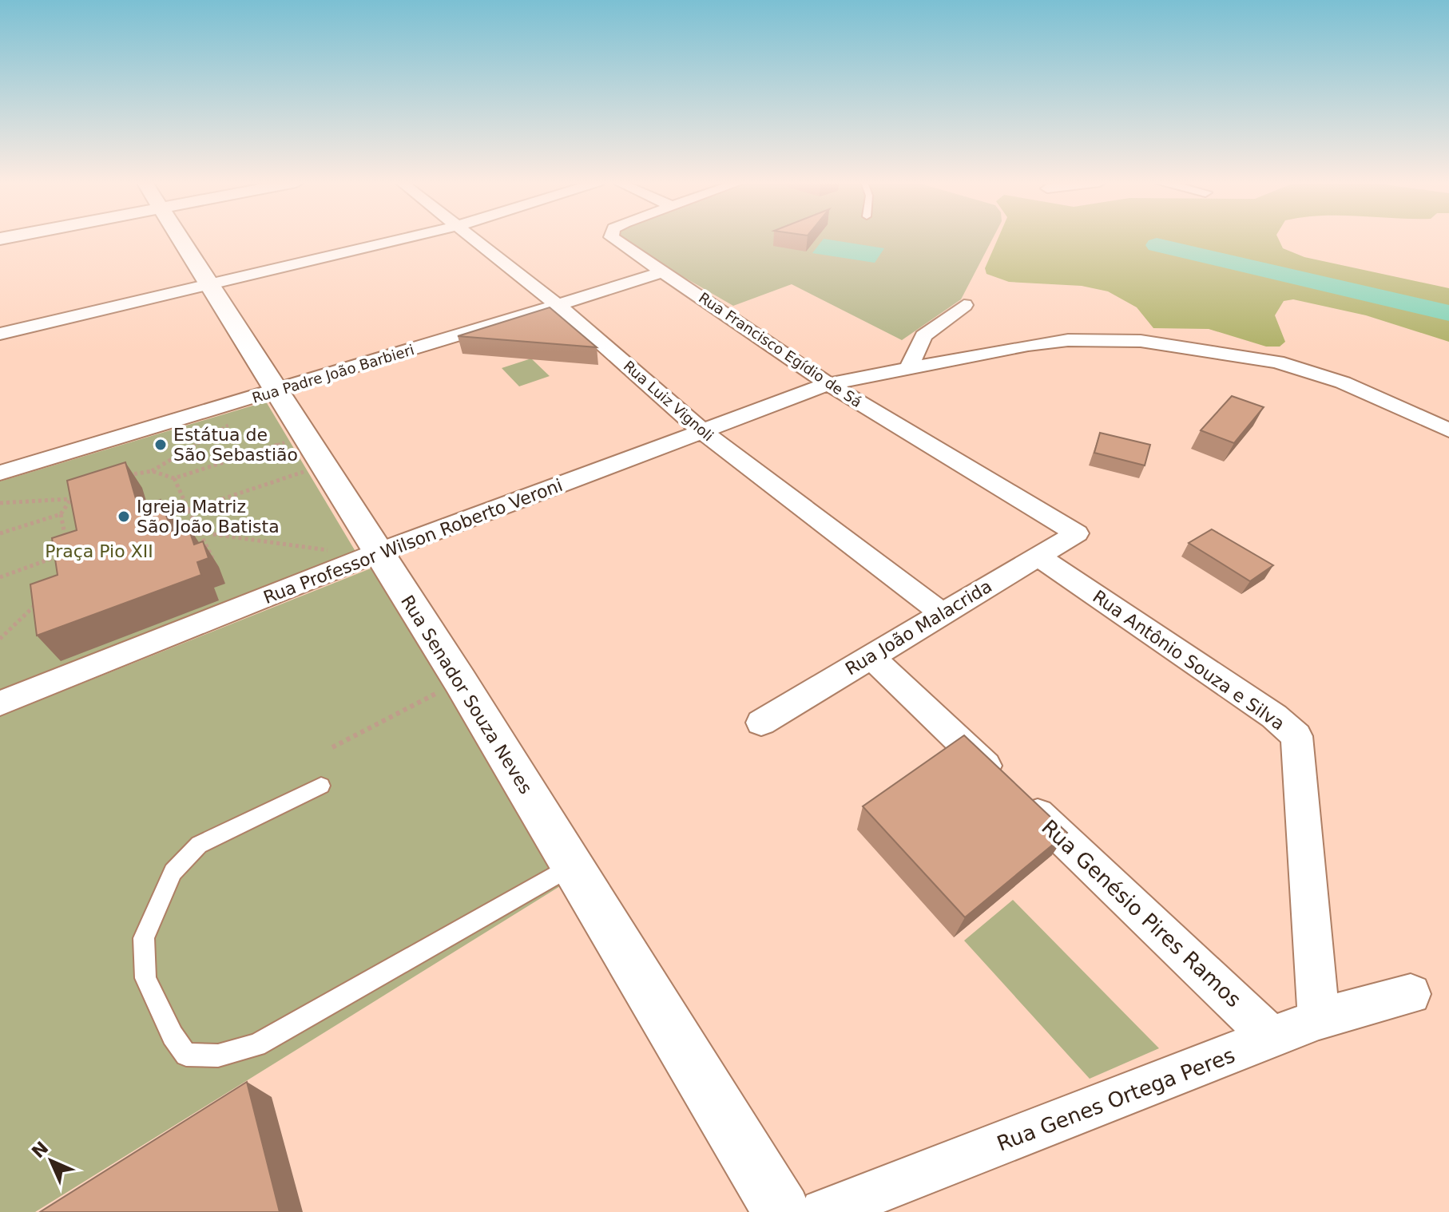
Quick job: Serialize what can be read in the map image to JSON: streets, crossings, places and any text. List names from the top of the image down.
{
  "streets": {
    "street": [
      "Rua Francisco Egídio de Sá",
      "Rua Padre João Barbieri",
      "Rua Luiz Vignoli",
      "Rua Professor Wilson Roberto Veroni",
      "Rua João Malacrida",
      "Rua Antônio Souza e Silva",
      "Rua Senador Souza Neves",
      "Rua Genésio Pires Ramos",
      "Rua Genes Ortega Peres"
    ]
  },
  "crossings": [
    ["Rua Francisco Egídio de Sá", "Rua Padre João Barbieri"],
    ["Rua Francisco Egídio de Sá", "Rua Professor Wilson Roberto Veroni"],
    ["Rua Francisco Egídio de Sá", "Rua João Malacrida"],
    ["Rua Padre João Barbieri", "Rua Luiz Vignoli"],
    ["Rua Padre João Barbieri", "Rua Senador Souza Neves"],
    ["Rua Luiz Vignoli", "Rua Professor Wilson Roberto Veroni"],
    ["Rua Luiz Vignoli", "Rua João Malacrida"],
    ["Rua Professor Wilson Roberto Veroni", "Rua Senador Souza Neves"],
    ["Rua João Malacrida", "Rua Antônio Souza e Silva"],
    ["Rua João Malacrida", "Rua Genésio Pires Ramos"],
    ["Rua Antônio Souza e Silva", "Rua Genes Ortega Peres"],
    ["Rua Genésio Pires Ramos", "Rua Genes Ortega Peres"]
  ],
  "parks": ["Praça Pio XII"],
  "places": ["Estátua de São Sebastião", "Igreja Matriz São João Batista"],
  "north": "top left"
}
